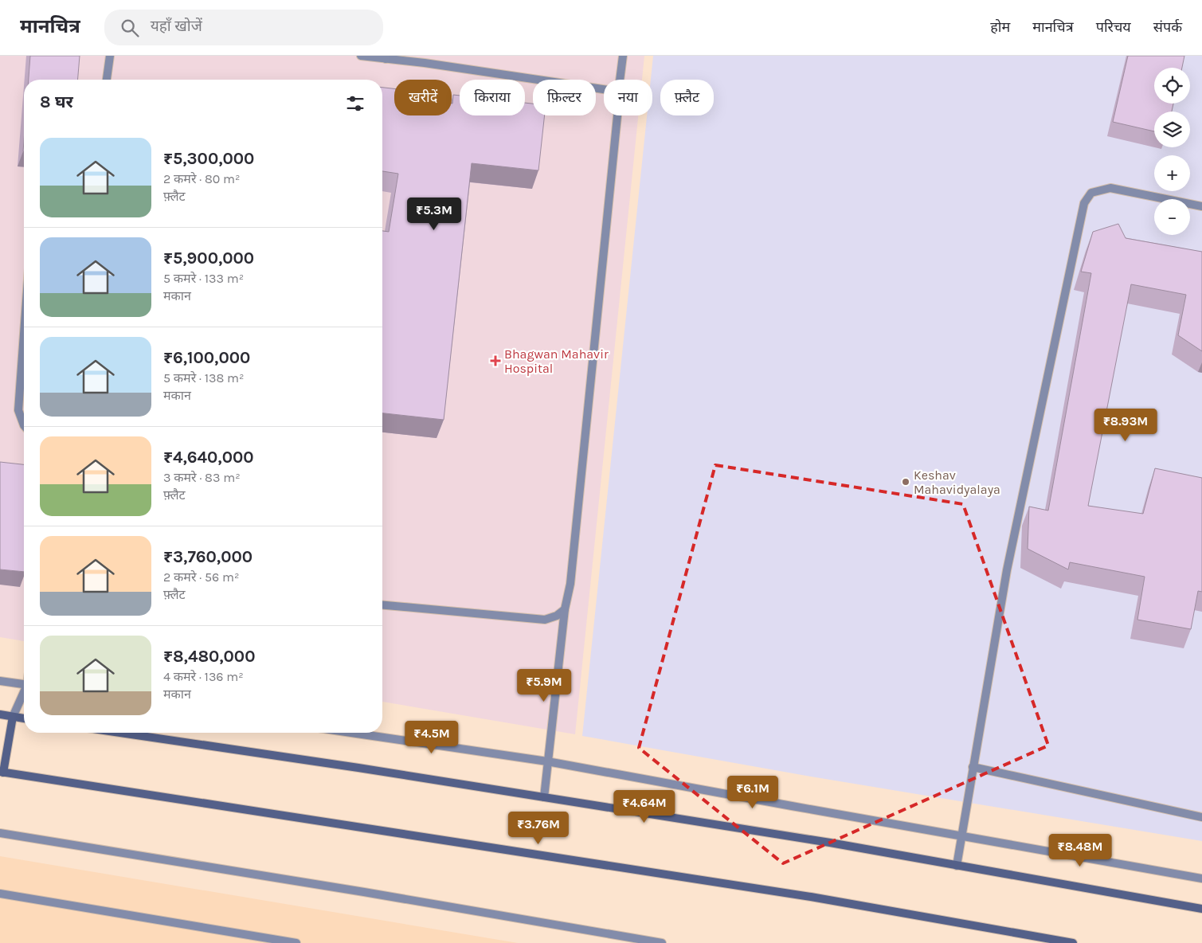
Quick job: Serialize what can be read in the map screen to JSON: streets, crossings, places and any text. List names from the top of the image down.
{
  "places": {
    "health": ["Bhagwan Mahavir Hospital"],
    "other": ["Keshav Mahavidyalaya"]
  },
  "page": {
    "header": "मानचित्र",
    "search": "यहाँ खोजें",
    "nav": [
      "होम",
      "मानचित्र",
      "परिचय",
      "संपर्क"
    ],
    "map_buttons": ["+", "−"],
    "chip": [
      "खरीदें",
      "किराया",
      "फ़िल्टर",
      "नया",
      "फ़्लैट"
    ],
    "heading": "8 घर",
    "list": [
      {
        "name": "₹5,300,000",
        "note": "2 कमरे · 80 m² · फ़्लैट"
      },
      {
        "name": "₹5,900,000",
        "note": "5 कमरे · 133 m² · मकान"
      },
      {
        "name": "₹6,100,000",
        "note": "5 कमरे · 138 m² · मकान"
      },
      {
        "name": "₹4,640,000",
        "note": "3 कमरे · 83 m² · फ़्लैट"
      },
      {
        "name": "₹3,760,000",
        "note": "2 कमरे · 56 m² · फ़्लैट"
      },
      {
        "name": "₹8,480,000",
        "note": "4 कमरे · 136 m² · मकान"
      }
    ],
    "price": [
      "₹5.3M",
      "₹8.93M",
      "₹5.9M",
      "₹4.5M",
      "₹6.1M",
      "₹4.64M",
      "₹3.76M",
      "₹8.48M"
    ]
  }
}
